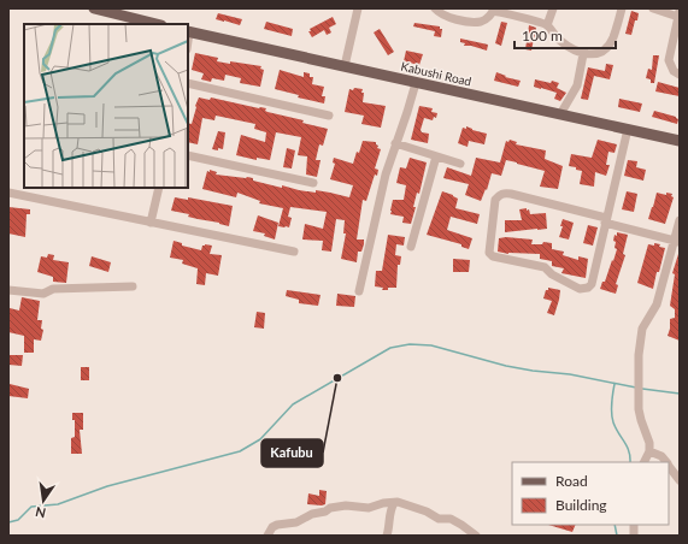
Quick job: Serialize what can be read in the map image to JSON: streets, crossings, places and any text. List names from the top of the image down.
{
  "streets": {
    "main road": ["Kabushi Road"]
  },
  "places": ["Kafubu"],
  "legend": ["Road", "Building"],
  "scale_bar": "100 m",
  "north": "bottom"
}
